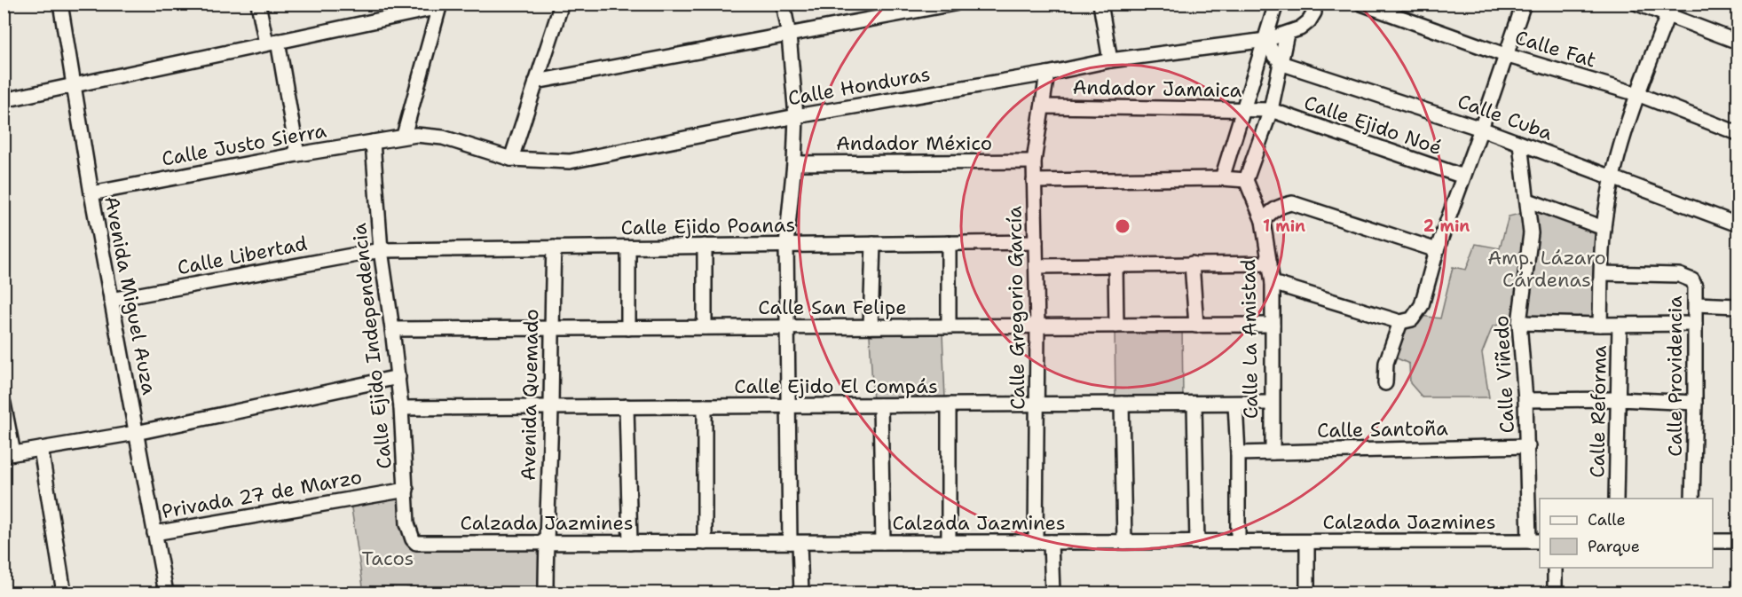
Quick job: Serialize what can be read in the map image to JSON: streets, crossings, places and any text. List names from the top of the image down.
{
  "streets": {
    "street": [
      "Calle Fat",
      "Calle Honduras",
      "Andador Jamaica",
      "Calle Cuba",
      "Calle Ejido Noé",
      "Andador México",
      "Calle Justo Sierra",
      "Calle Ejido Poanas",
      "Calle Libertad",
      "Avenida Miguel Auza",
      "Calle San Felipe",
      "Calle Gregorio García",
      "Calle La Amistad",
      "Calle Ejido Independencia",
      "Calle Viñedo",
      "Calle Providencia",
      "Calle Ejido El Compás",
      "Avenida Quemado",
      "Calle Reforma",
      "Calle Santoña",
      "Privada 27 de Marzo",
      "Calzada Jazmines"
    ]
  },
  "crossings": [
    ["Calle Fat", "Calle Reforma"],
    ["Calle Honduras", "Calle Justo Sierra"],
    ["Calle Honduras", "Calle Gregorio García"],
    ["Andador Jamaica", "Calle Ejido Noé"],
    ["Andador Jamaica", "Calle Gregorio García"],
    ["Calle Cuba", "Calle Viñedo"],
    ["Calle Cuba", "Calle Reforma"],
    ["Andador México", "Calle Gregorio García"],
    ["Calle Justo Sierra", "Avenida Miguel Auza"],
    ["Calle Justo Sierra", "Calle Ejido Independencia"],
    ["Calle Ejido Poanas", "Calle Libertad"],
    ["Calle Ejido Poanas", "Calle Gregorio García"],
    ["Calle Ejido Poanas", "Calle Ejido Independencia"],
    ["Calle Ejido Poanas", "Avenida Quemado"],
    ["Calle Libertad", "Avenida Miguel Auza"],
    ["Calle Libertad", "Calle Ejido Independencia"],
    ["Avenida Miguel Auza", "Privada 27 de Marzo"],
    ["Calle San Felipe", "Calle Gregorio García"],
    ["Calle San Felipe", "Calle La Amistad"],
    ["Calle San Felipe", "Calle Ejido Independencia"],
    ["Calle San Felipe", "Avenida Quemado"],
    ["Calle Gregorio García", "Calle Ejido El Compás"],
    ["Calle Gregorio García", "Calzada Jazmines"],
    ["Calle La Amistad", "Calle Ejido El Compás"],
    ["Calle La Amistad", "Calle Santoña"],
    ["Calle Ejido Independencia", "Calle Ejido El Compás"],
    ["Calle Ejido Independencia", "Privada 27 de Marzo"],
    ["Calle Ejido Independencia", "Calzada Jazmines"],
    ["Calle Viñedo", "Calle Santoña"],
    ["Calle Viñedo", "Calzada Jazmines"],
    ["Calle Providencia", "Calle Reforma"],
    ["Calle Ejido El Compás", "Avenida Quemado"],
    ["Avenida Quemado", "Calzada Jazmines"]
  ],
  "parks": ["Amp. Lázaro Cárdenas", "Tacos"],
  "legend": ["Calle", "Parque"],
  "rings": ["1 min", "2 min"]
}
